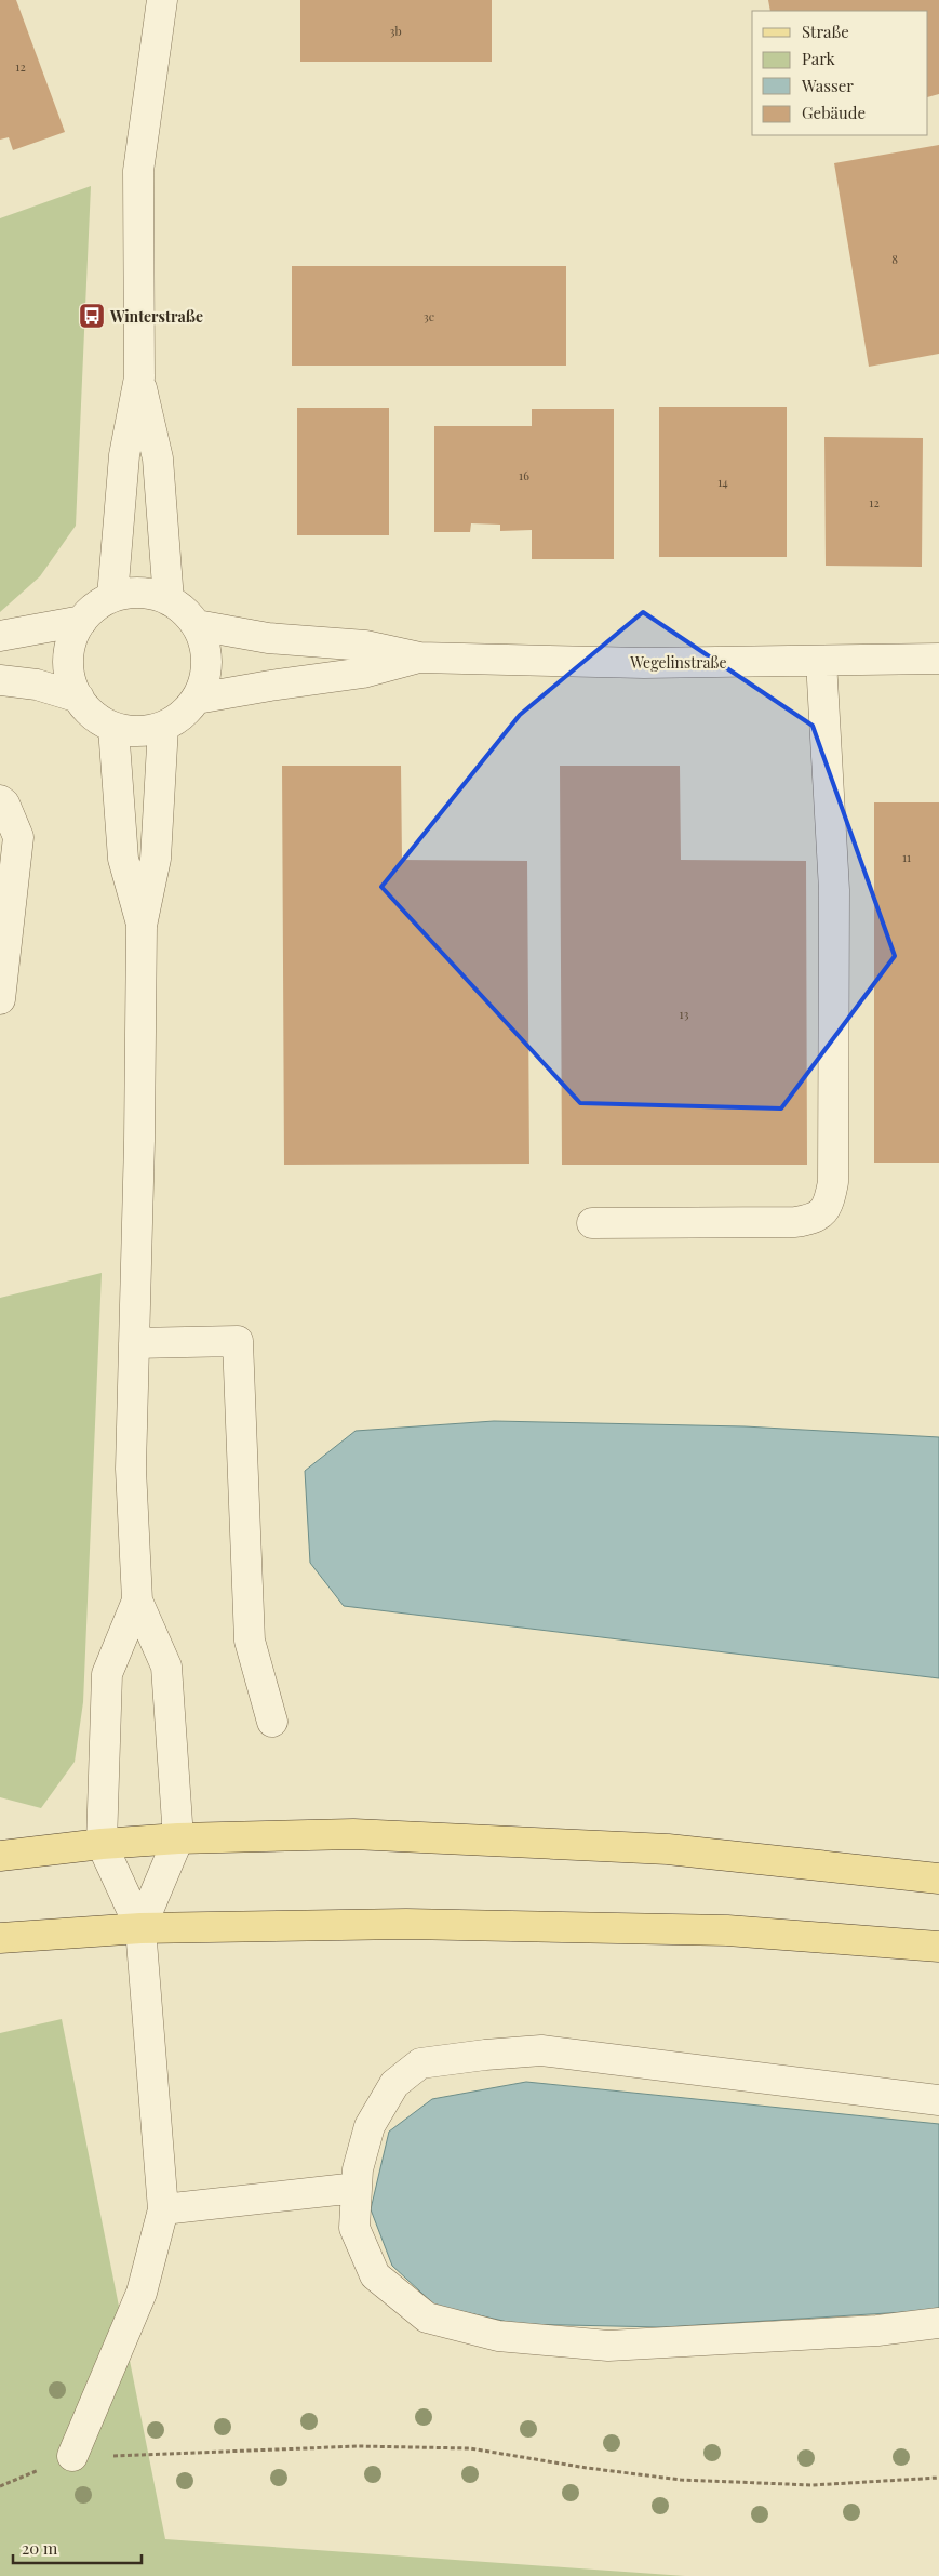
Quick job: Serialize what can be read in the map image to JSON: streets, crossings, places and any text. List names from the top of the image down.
{
  "streets": {
    "street": ["Wegelinstraße"]
  },
  "places": {
    "bus stop": ["Winterstraße"]
  },
  "house_numbers": [
    "3b",
    "12",
    "8",
    "3c",
    "16",
    "14",
    "12",
    "11",
    "13"
  ],
  "legend": [
    "Straße",
    "Park",
    "Wasser",
    "Gebäude"
  ],
  "scale_bar": "20 m"
}
